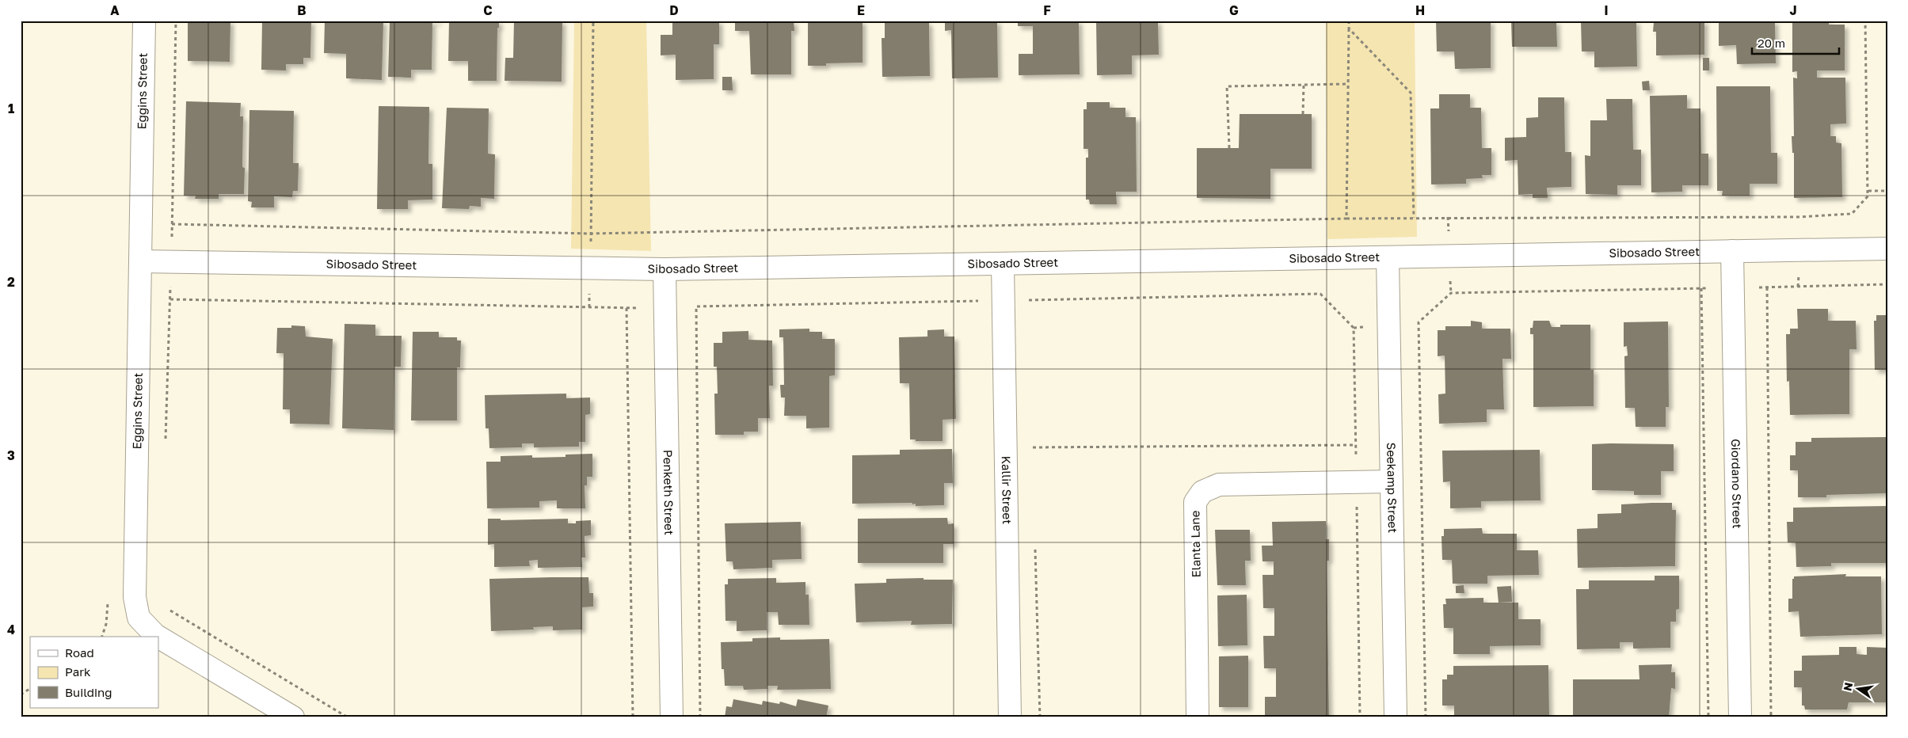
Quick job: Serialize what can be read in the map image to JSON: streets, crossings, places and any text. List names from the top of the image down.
{
  "streets": {
    "street": [
      "Eggins Street",
      "Sibosado Street",
      "Giordano Street",
      "Seekamp Street",
      "Kallir Street",
      "Penketh Street",
      "Elanta Lane"
    ]
  },
  "crossings": [
    ["Eggins Street", "Sibosado Street"],
    ["Sibosado Street", "Giordano Street"],
    ["Sibosado Street", "Seekamp Street"],
    ["Sibosado Street", "Kallir Street"],
    ["Sibosado Street", "Penketh Street"],
    ["Seekamp Street", "Elanta Lane"]
  ],
  "legend": ["Road", "Park", "Building"],
  "scale_bar": "20 m",
  "north": "left",
  "grid": {
    "columns": [
      "A",
      "B",
      "C",
      "D",
      "E",
      "F",
      "G",
      "H",
      "I",
      "J"
    ],
    "rows": [
      "1",
      "2",
      "3",
      "4"
    ]
  }
}
